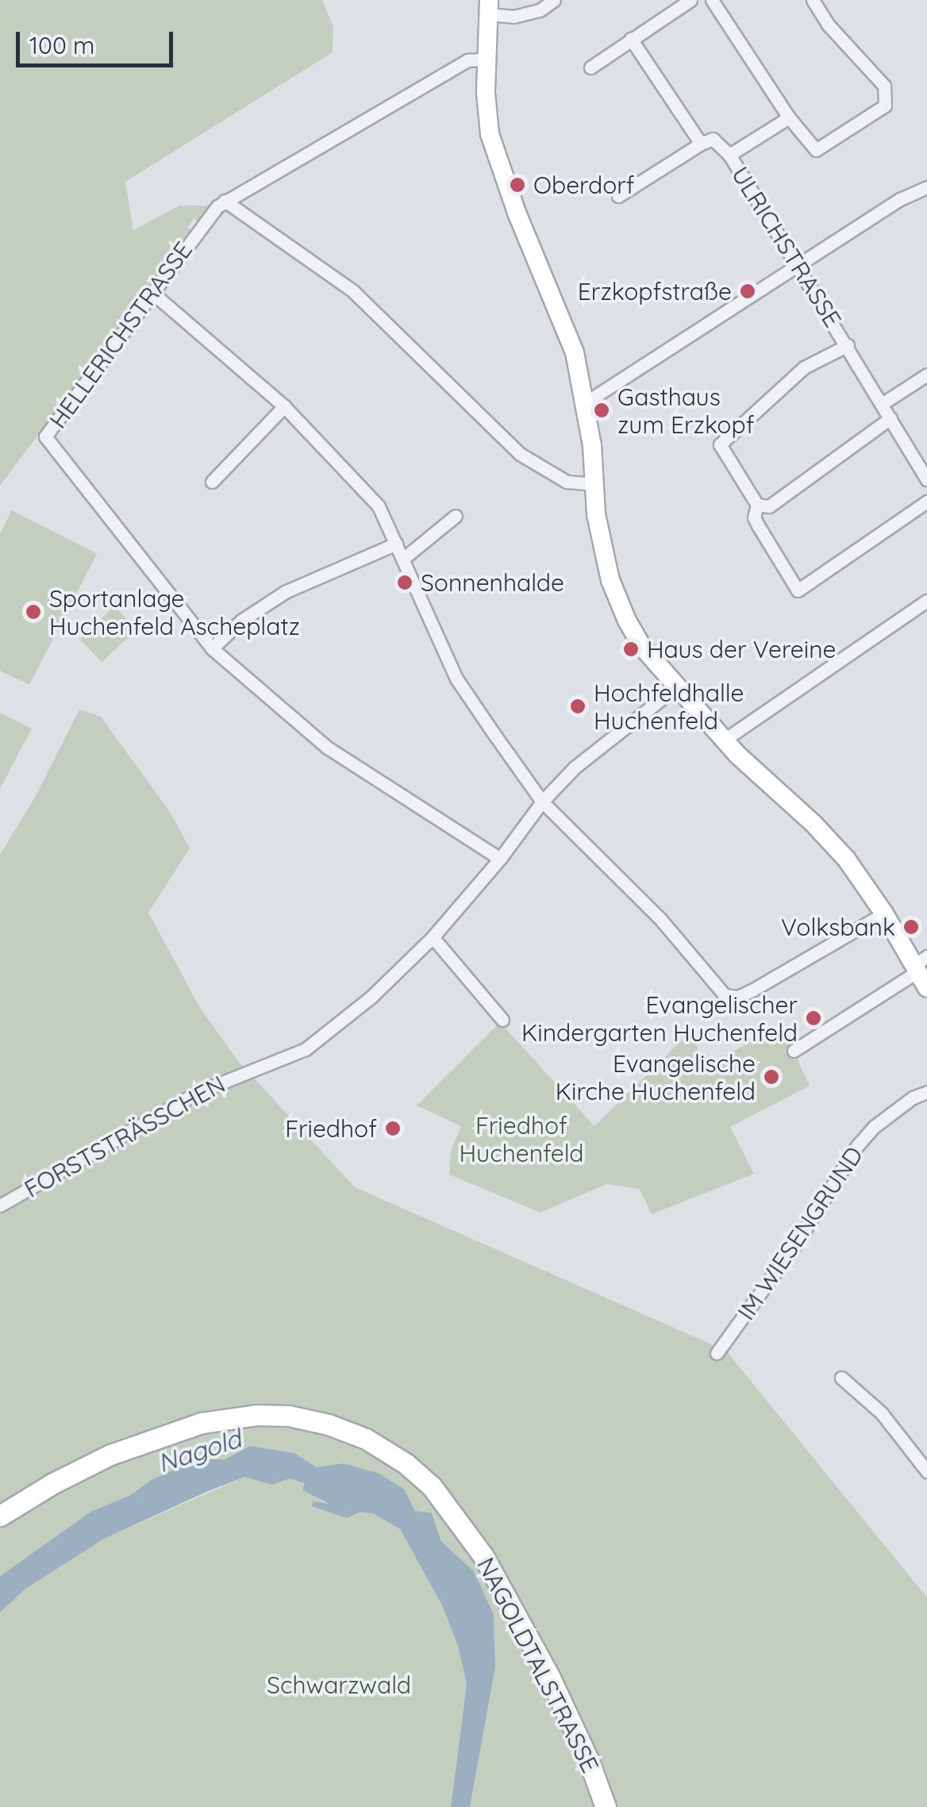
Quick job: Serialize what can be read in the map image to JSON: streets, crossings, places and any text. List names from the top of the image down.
{
  "streets": {
    "main road": ["NAGOLDTALSTRASSE"],
    "street": [
      "ULRICHSTRASSE",
      "HELLERICHSTRASSE",
      "FORSTSTRÄSSCHEN",
      "IM WIESENGRUND"
    ]
  },
  "crossings": [
    ["HELLERICHSTRASSE", "FORSTSTRÄSSCHEN"]
  ],
  "water": ["Nagold"],
  "parks": ["Friedhof Huchenfeld", "Schwarzwald"],
  "places": [
    "Oberdorf",
    "Erzkopfstraße",
    "Gasthaus zum Erzkopf",
    "Sonnenhalde",
    "Sportanlage Huchenfeld Ascheplatz",
    "Haus der Vereine",
    "Hochfeldhalle Huchenfeld",
    "Volksbank",
    "Evangelischer Kindergarten Huchenfeld",
    "Evangelische Kirche Huchenfeld",
    "Friedhof"
  ],
  "scale_bar": "100 m"
}
